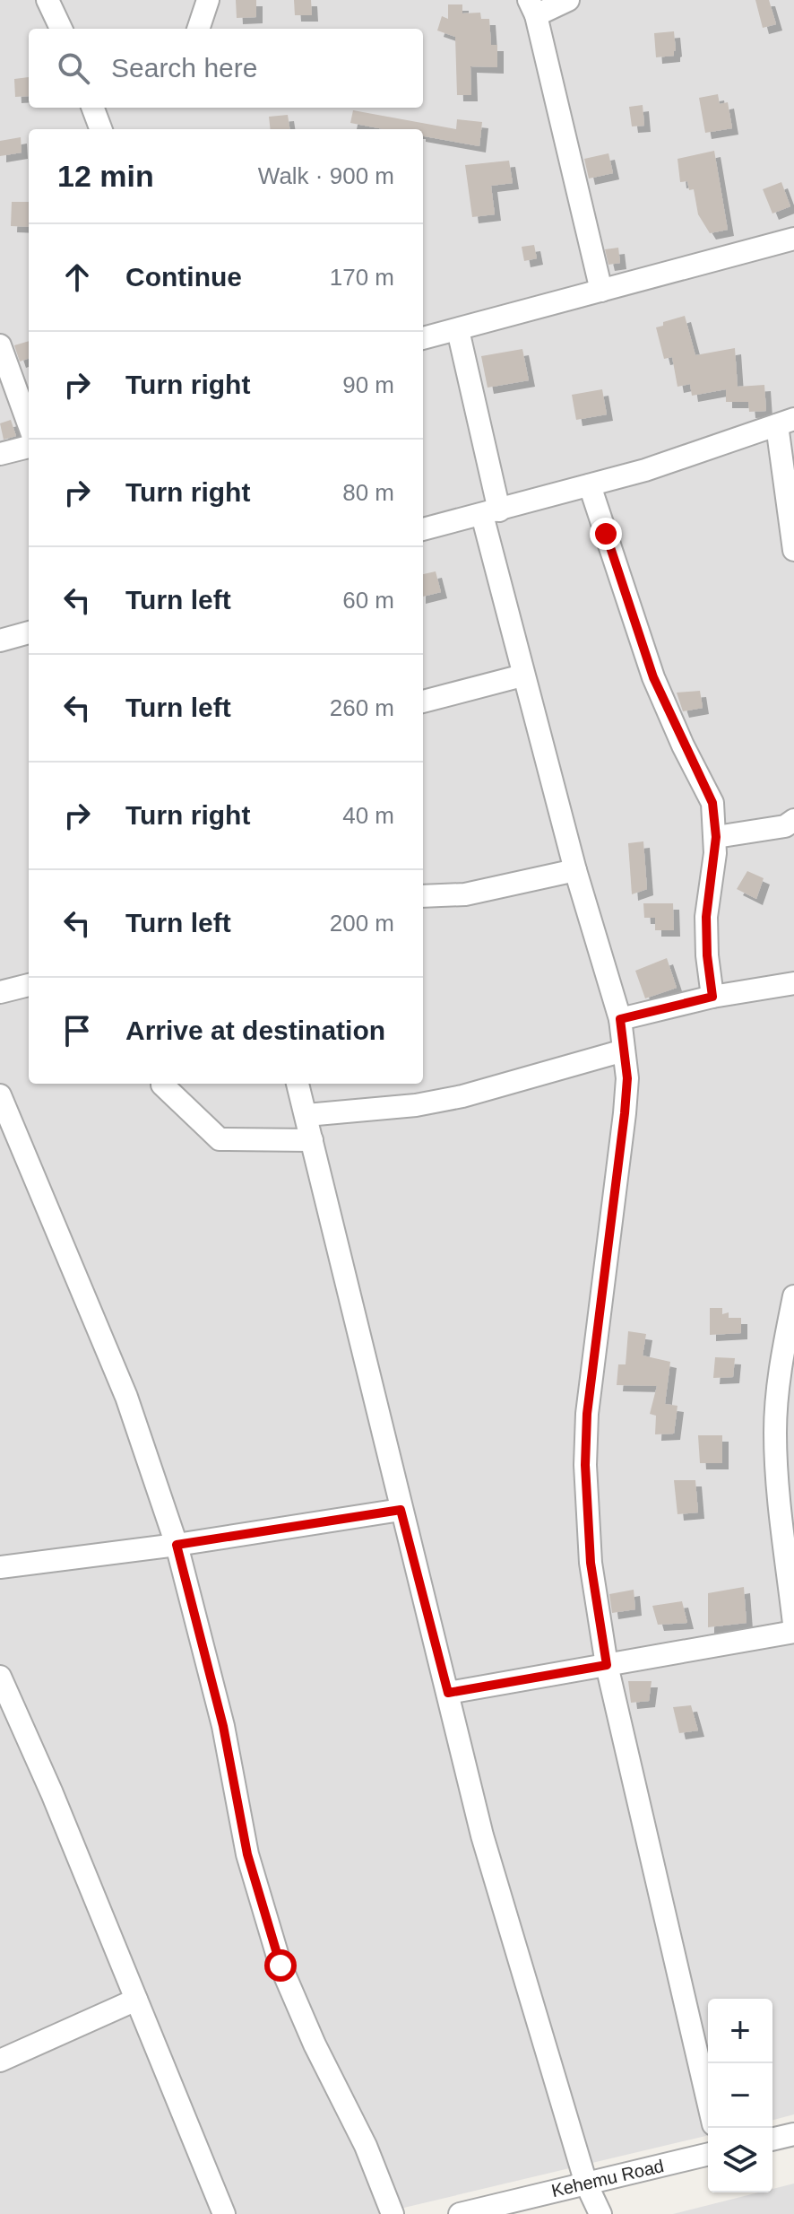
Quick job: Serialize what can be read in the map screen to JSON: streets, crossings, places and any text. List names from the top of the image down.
{
  "streets": {
    "street": ["Kehemu Road"]
  },
  "page": {
    "search": "Search here",
    "heading": ["12 min", "Walk · 900 m"],
    "list": [
      ["Continue", "170 m"],
      ["Turn right", "90 m"],
      ["Turn right", "80 m"],
      ["Turn left", "60 m"],
      ["Turn left", "260 m"],
      ["Turn right", "40 m"],
      ["Turn left", "200 m"],
      "Arrive at destination"
    ],
    "map_buttons": ["+", "−"]
  }
}
